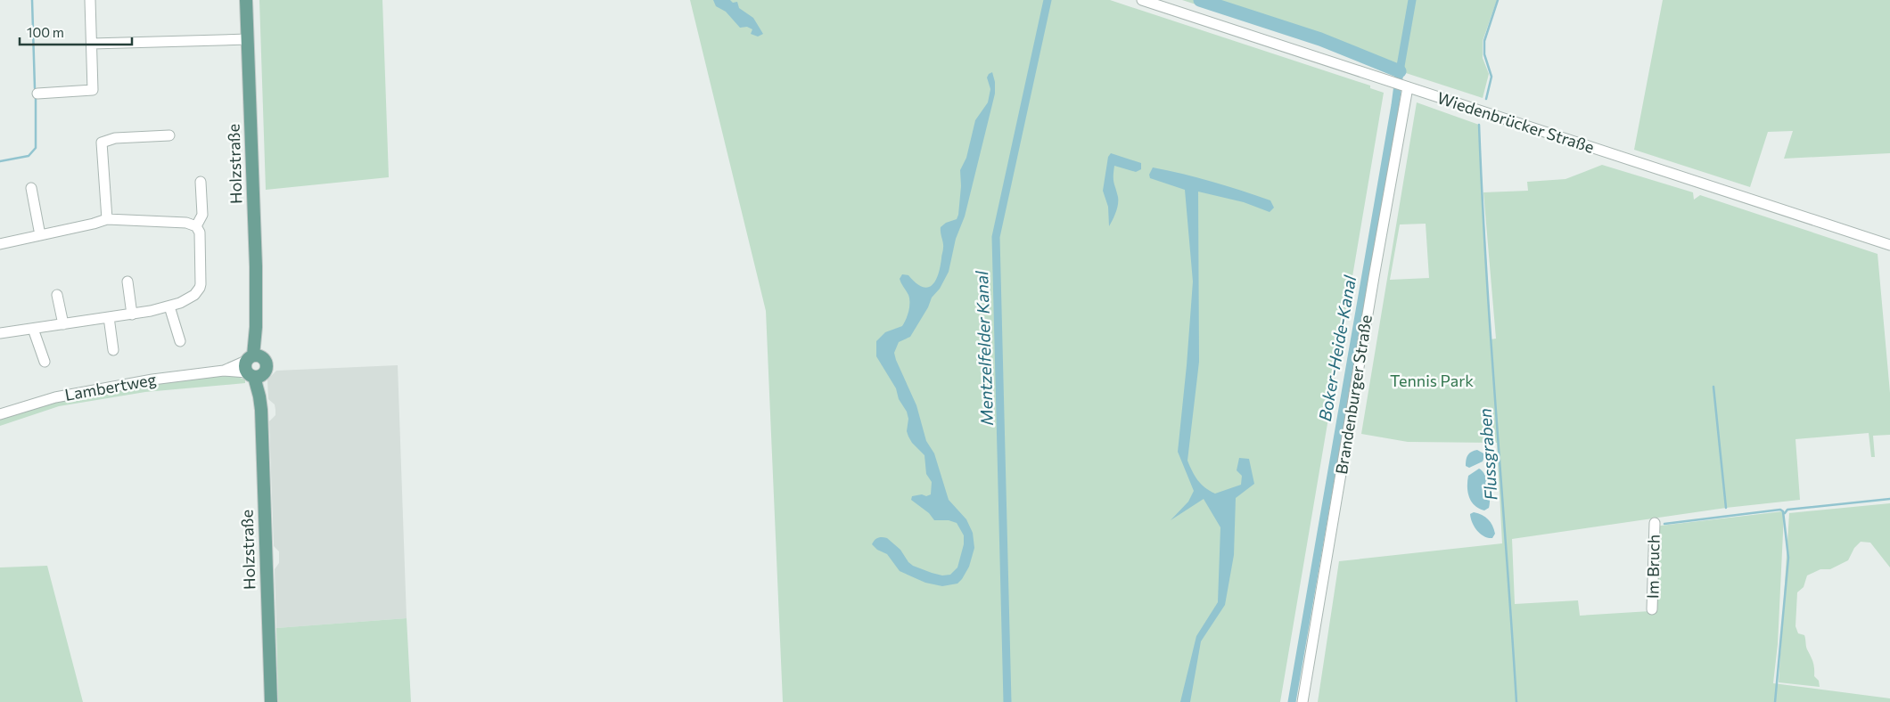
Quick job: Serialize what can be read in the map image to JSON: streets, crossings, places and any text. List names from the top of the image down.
{
  "streets": {
    "main road": ["Holzstraße"],
    "street": [
      "Wiedenbrücker Straße",
      "Lambertweg",
      "Brandenburger Straße",
      "Im Bruch"
    ]
  },
  "crossings": [
    ["Wiedenbrücker Straße", "Brandenburger Straße"],
    ["Holzstraße", "Lambertweg"]
  ],
  "water": ["Mentzelfelder Kanal", "Boker-Heide-Kanal", "Flussgraben"],
  "parks": ["Tennis Park"],
  "scale_bar": "100 m"
}
